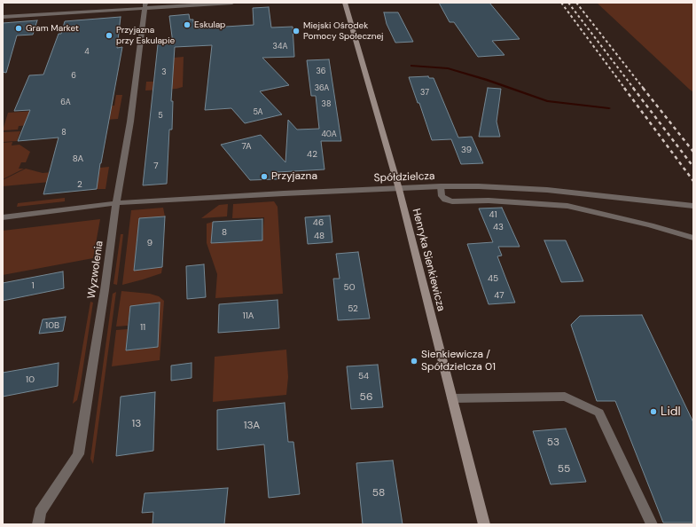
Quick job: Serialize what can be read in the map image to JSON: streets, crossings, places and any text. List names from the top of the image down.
{
  "streets": {
    "street": ["Spółdzielcza", "Henryka Sienkiewicza", "Wyzwolenia"]
  },
  "crossings": [
    ["Spółdzielcza", "Henryka Sienkiewicza"],
    ["Spółdzielcza", "Wyzwolenia"]
  ],
  "places": [
    "Eskulap",
    "Gram Market",
    "Miejski Ośrodek Pomocy Społecznej",
    "Przyjazna przy Eskulapie",
    "Przyjazna",
    "Sienkiewicza / Spółdzielcza 01",
    "Lidl"
  ],
  "house_numbers": [
    "34A",
    "4",
    "36",
    "3",
    "6",
    "36A",
    "37",
    "6A",
    "38",
    "5A",
    "5",
    "8",
    "40A",
    "7A",
    "39",
    "42",
    "8A",
    "7",
    "2",
    "41",
    "46",
    "43",
    "8",
    "48",
    "9",
    "45",
    "1",
    "50",
    "47",
    "52",
    "11A",
    "10B",
    "11",
    "54",
    "10",
    "56",
    "13",
    "13A",
    "53",
    "55",
    "58"
  ]
}
